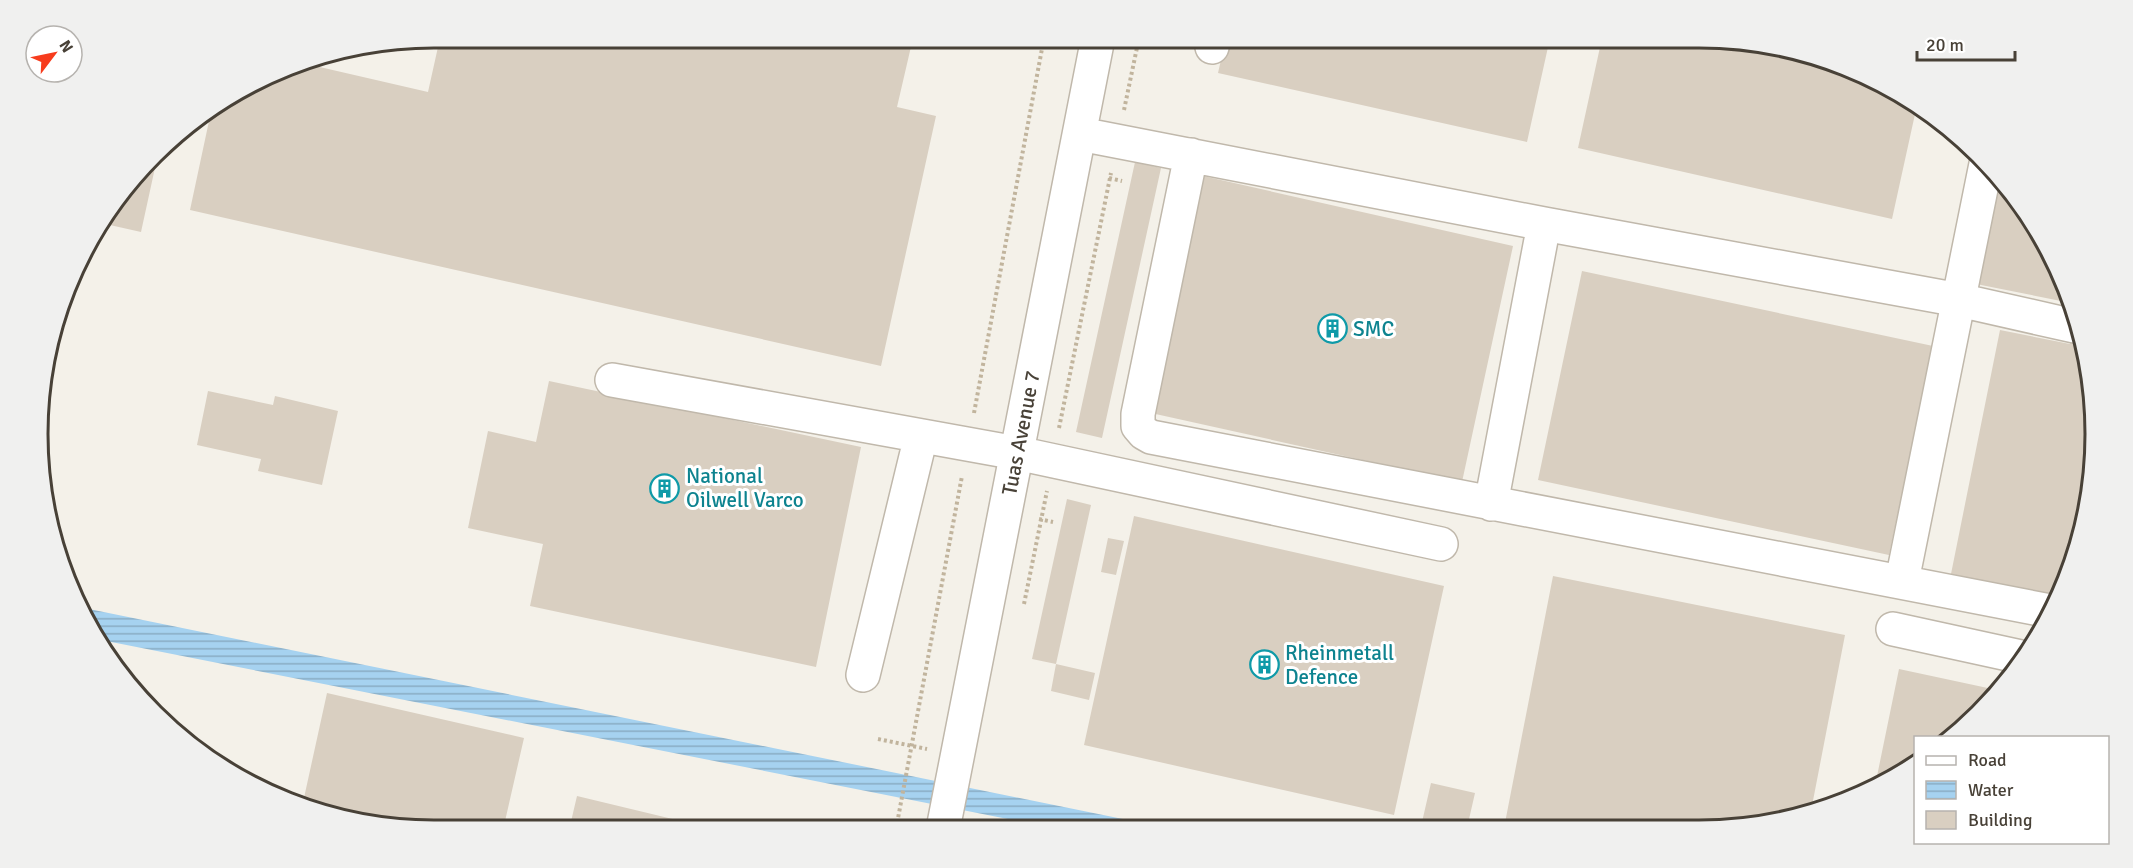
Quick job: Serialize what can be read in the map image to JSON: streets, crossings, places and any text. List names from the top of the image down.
{
  "streets": {
    "street": ["Tuas Avenue 7"]
  },
  "places": {
    "building": ["SMC", "National Oilwell Varco", "Rheinmetall Defence"]
  },
  "legend": ["Road", "Water", "Building"],
  "scale_bar": "20 m",
  "north": "top right"
}
